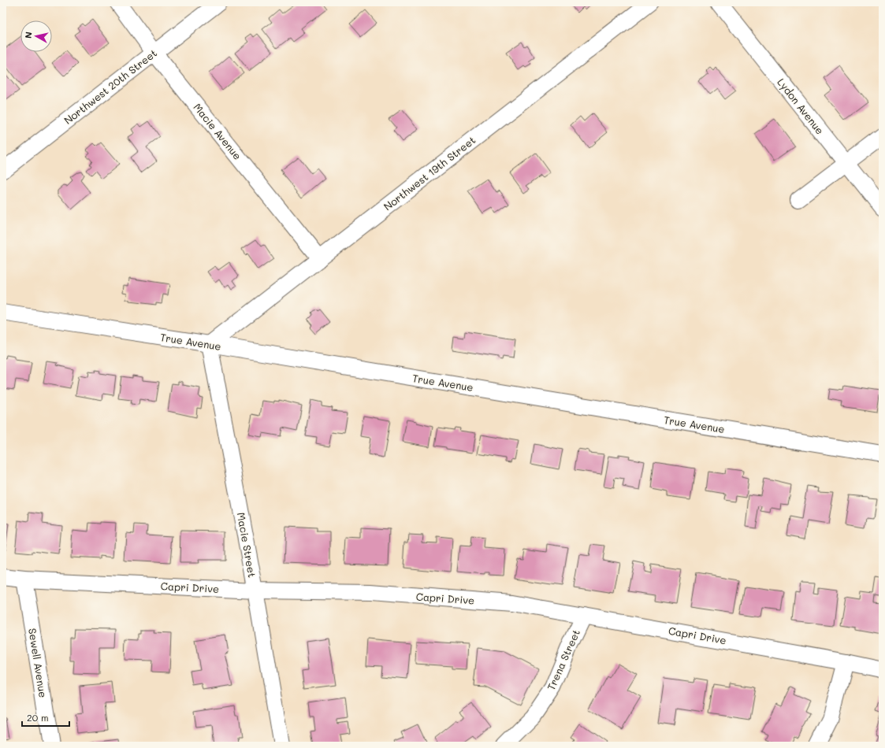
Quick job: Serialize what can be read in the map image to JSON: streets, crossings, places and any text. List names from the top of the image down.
{
  "streets": {
    "street": [
      "Northwest 20th Street",
      "Lydon Avenue",
      "Macie Avenue",
      "Northwest 19th Street",
      "True Avenue",
      "Macie Street",
      "Capri Drive",
      "Trena Street",
      "Sewell Avenue"
    ]
  },
  "crossings": [
    ["Northwest 20th Street", "Macie Avenue"],
    ["Macie Avenue", "Northwest 19th Street"],
    ["Northwest 19th Street", "True Avenue"],
    ["Northwest 19th Street", "Macie Street"],
    ["True Avenue", "Macie Street"],
    ["Macie Street", "Capri Drive"],
    ["Capri Drive", "Trena Street"],
    ["Capri Drive", "Sewell Avenue"]
  ],
  "scale_bar": "20 m",
  "north": "left"
}
